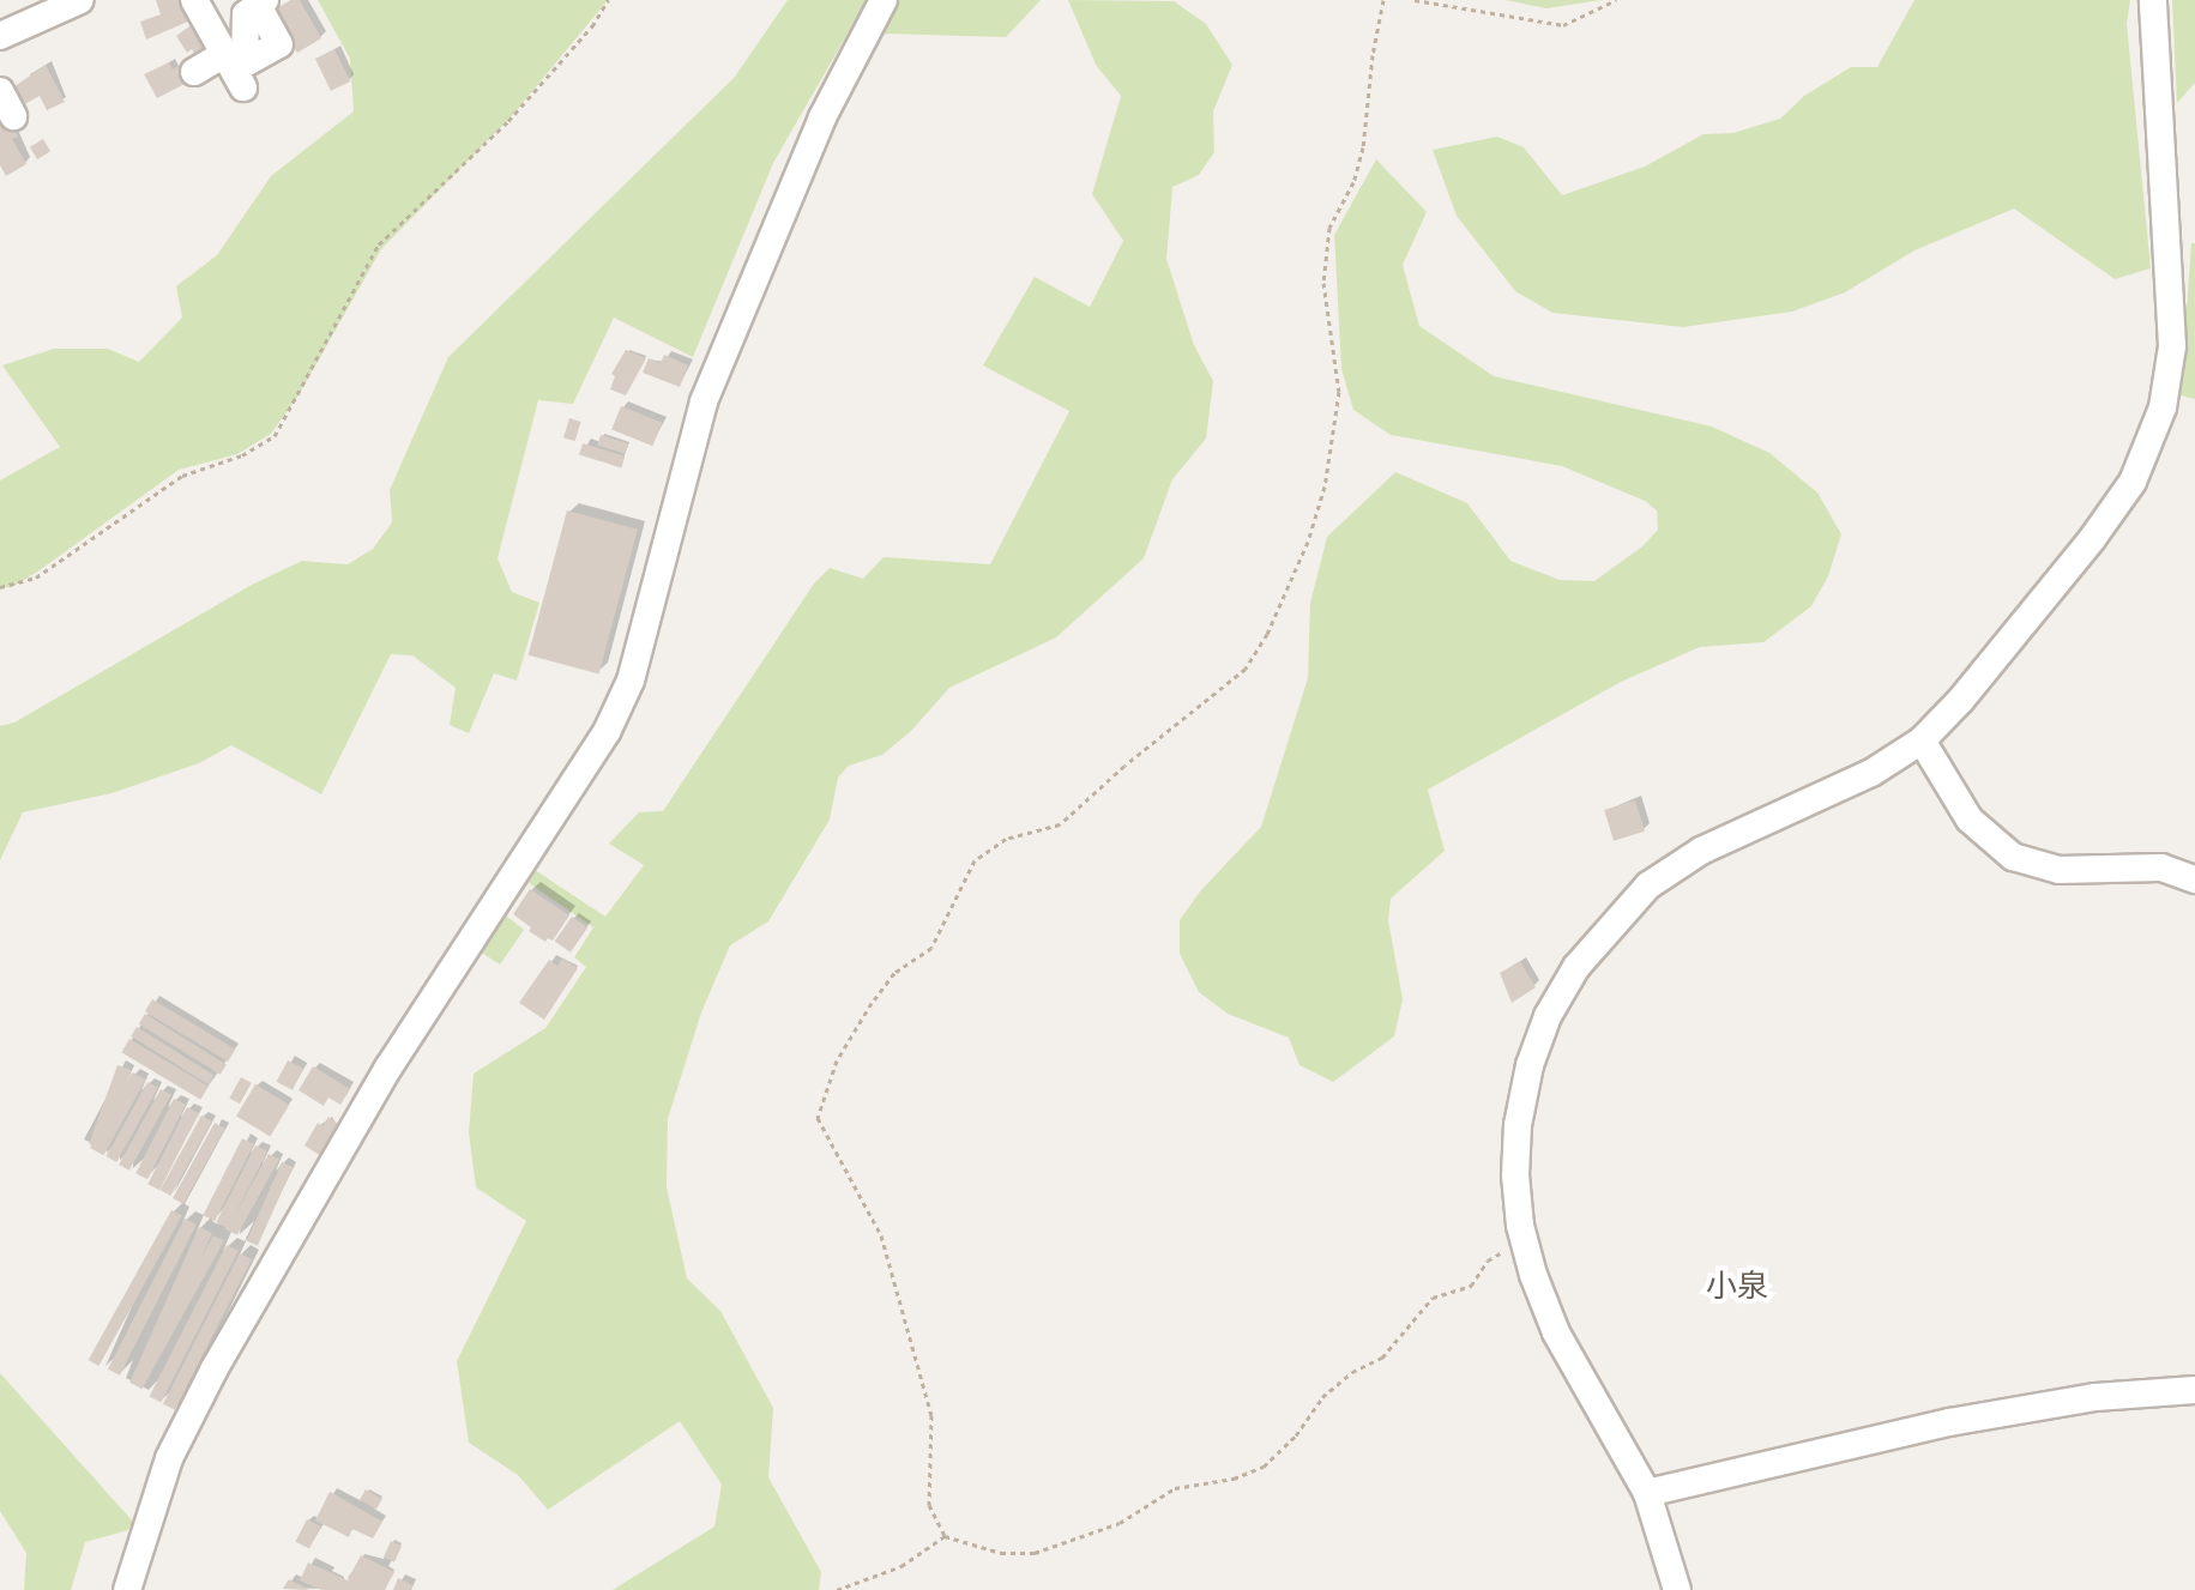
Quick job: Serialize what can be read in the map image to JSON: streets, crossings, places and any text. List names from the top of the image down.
{
  "districts": ["小泉"]
}
